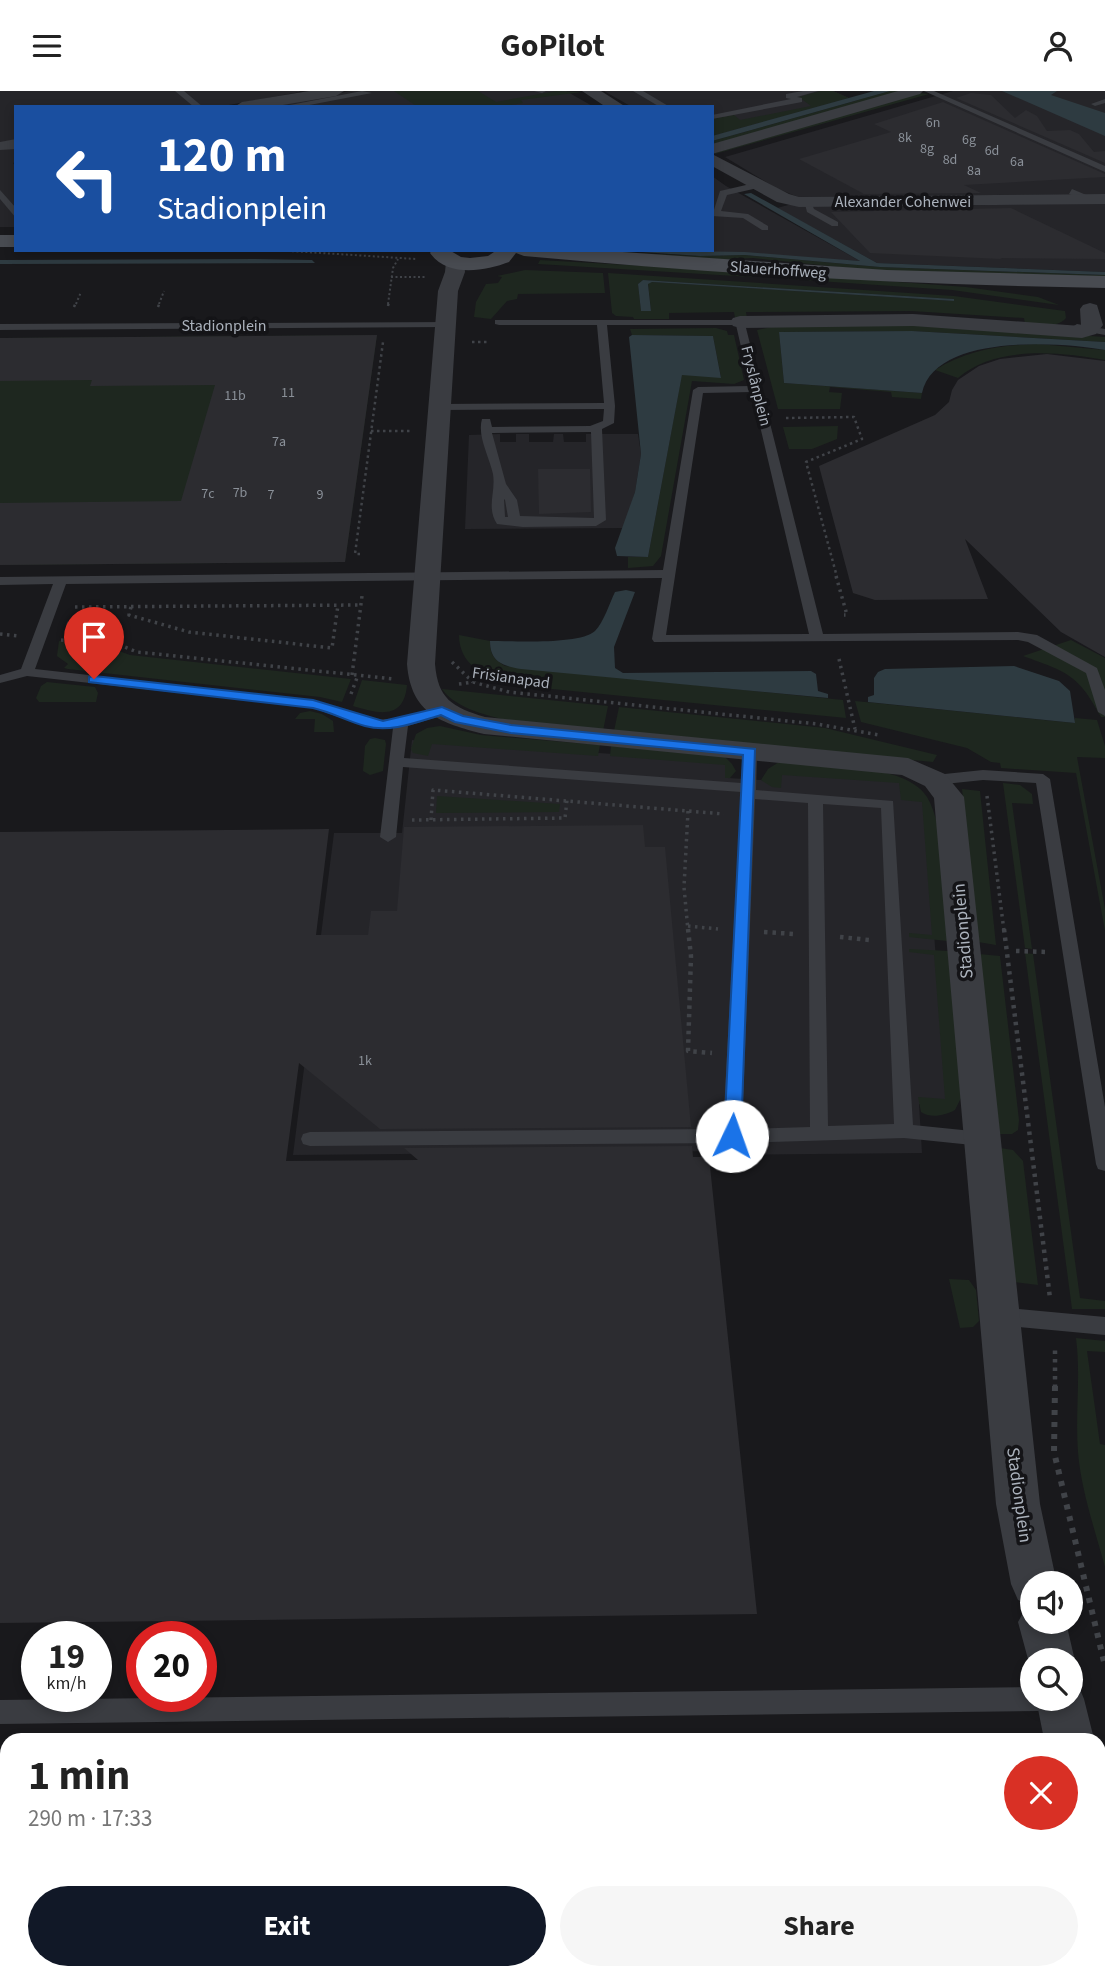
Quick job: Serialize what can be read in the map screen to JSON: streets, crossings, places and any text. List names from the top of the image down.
{
  "streets": {
    "main road": ["Slauerhoffweg"],
    "street": ["Alexander Cohenwei", "Stadionplein", "Fryslânplein"],
    "path": ["Frisianapad"]
  },
  "crossings": [
    ["Slauerhoffweg", "Fryslânplein"],
    ["Fryslânplein", "Frisianapad"]
  ],
  "house_numbers": [
    "6n",
    "8k",
    "6g",
    "8g",
    "6d",
    "8d",
    "6a",
    "8a",
    "11",
    "11b",
    "7a",
    "7b",
    "7c",
    "7",
    "9",
    "1k"
  ],
  "page": {
    "header": "GoPilot",
    "turn": ["120 m", "Stadionplein"],
    "speed": "19 km/h",
    "limit": "20",
    "heading": ["1 min", "290 m · 17:33"],
    "buttons": ["Exit", "Share"]
  }
}
